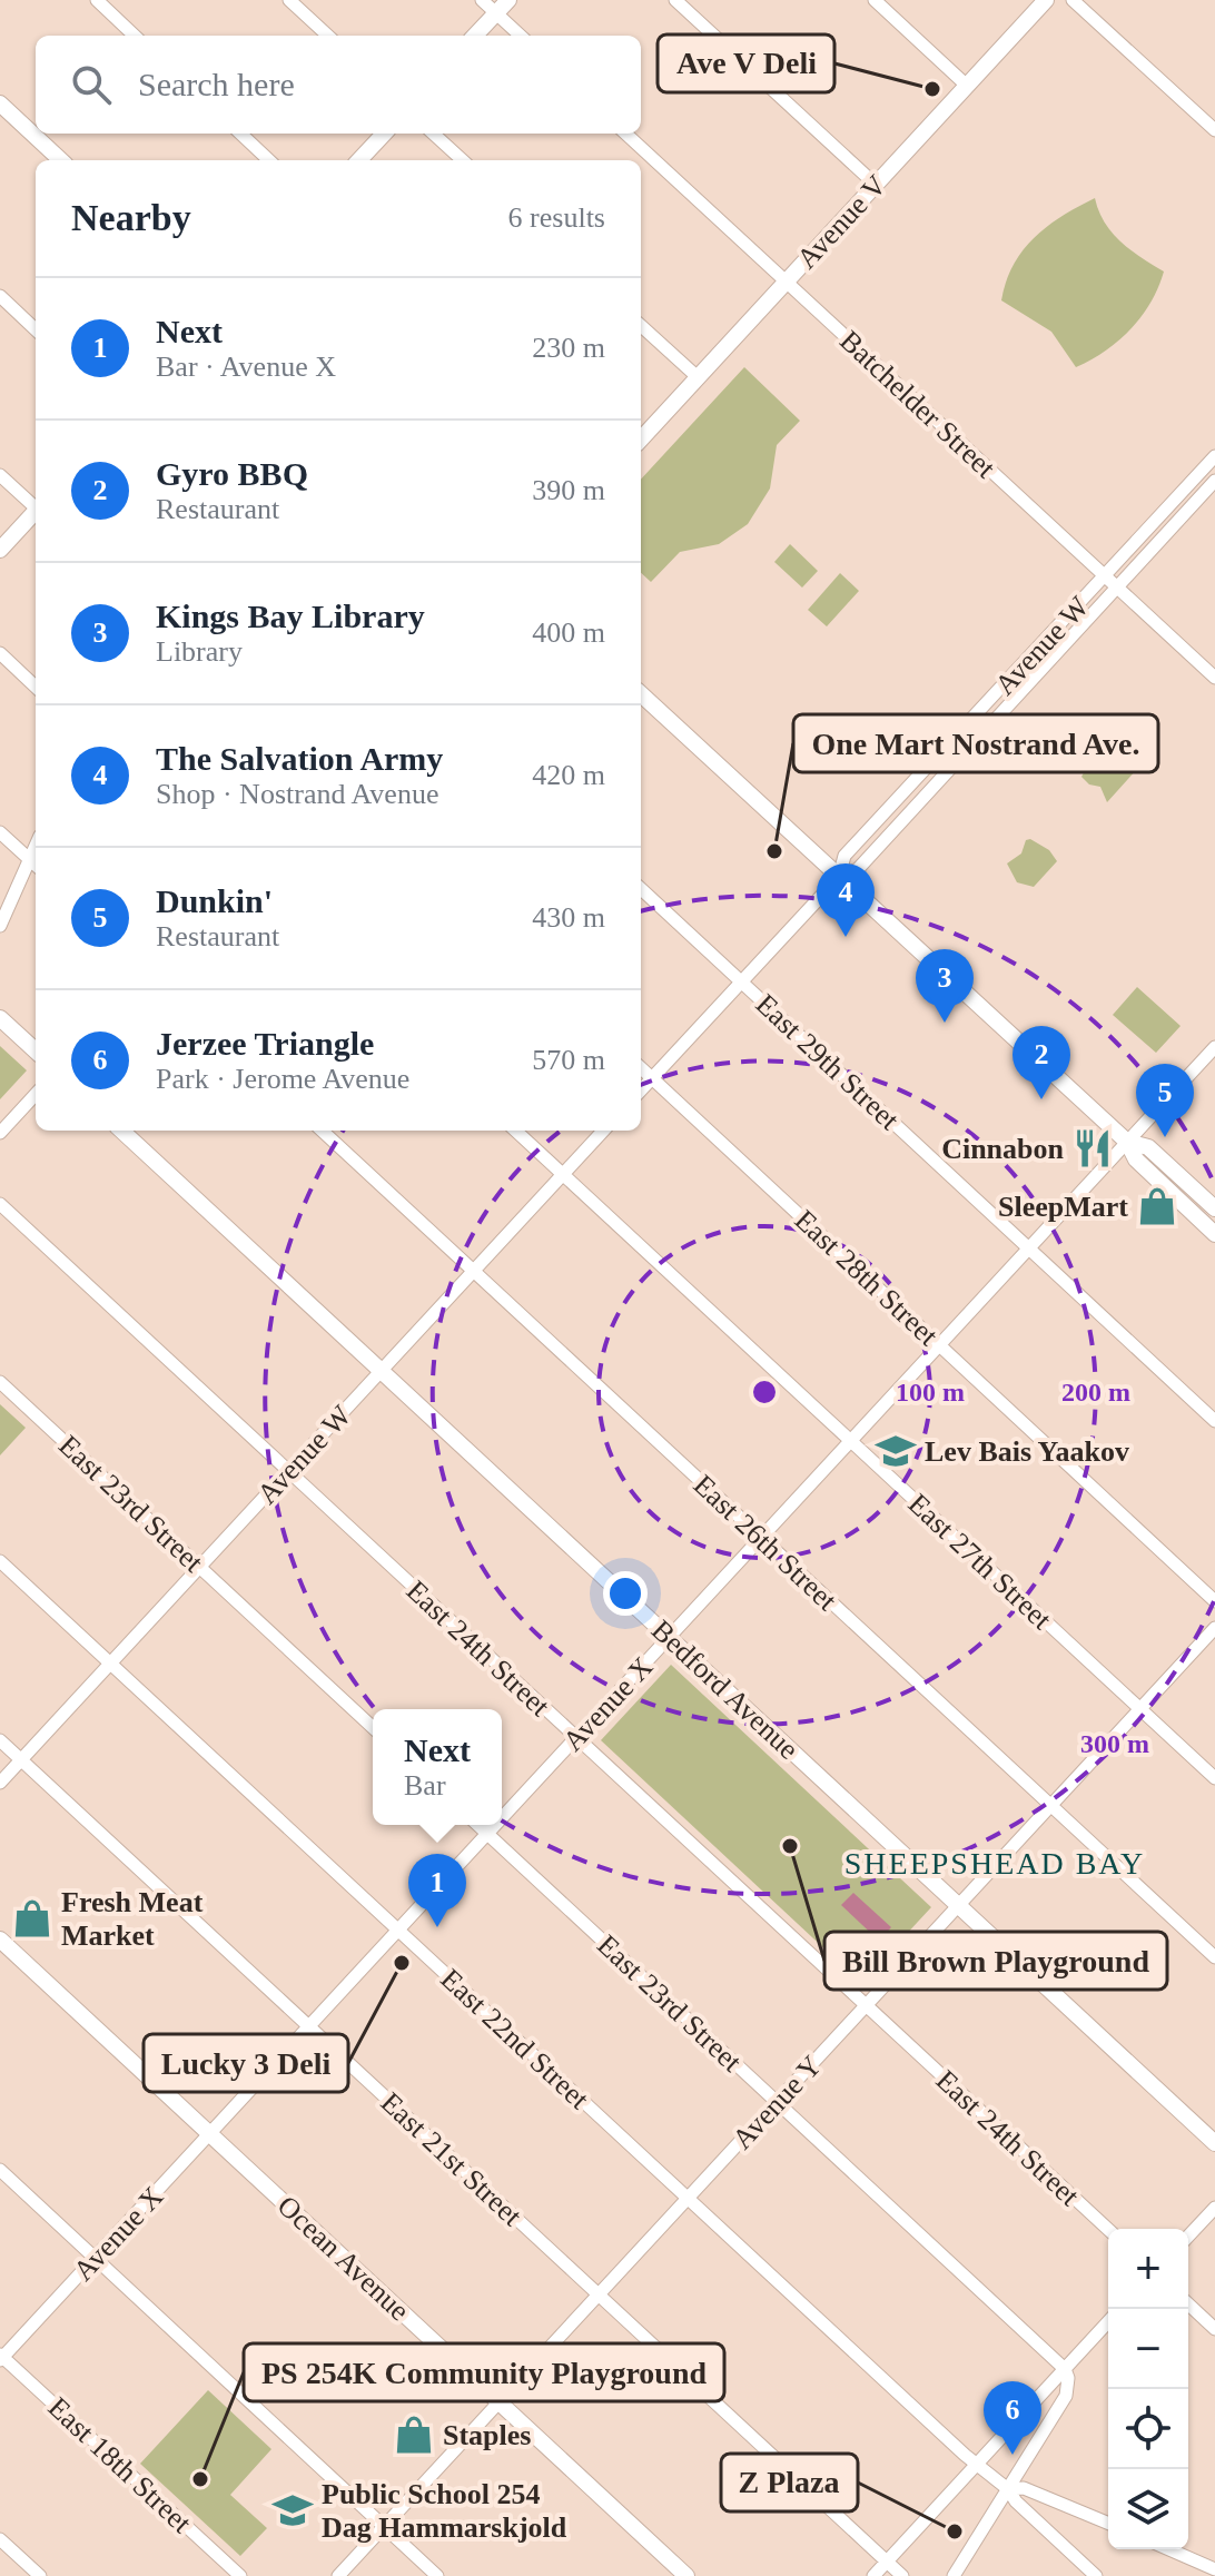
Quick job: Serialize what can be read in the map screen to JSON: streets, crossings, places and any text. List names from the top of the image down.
{
  "streets": {
    "main road": ["Avenue V", "Bedford Avenue", "Ocean Avenue"],
    "street": [
      "Batchelder Street",
      "Avenue W",
      "East 29th Street",
      "East 28th Street",
      "East 23rd Street",
      "East 26th Street",
      "East 27th Street",
      "East 24th Street",
      "Avenue X",
      "East 22nd Street",
      "Avenue Y",
      "East 21st Street",
      "East 18th Street"
    ]
  },
  "crossings": [
    ["Avenue V", "Batchelder Street"],
    ["Batchelder Street", "Avenue W"],
    ["Avenue W", "East 29th Street"],
    ["Avenue W", "East 28th Street"],
    ["Avenue W", "East 23rd Street"],
    ["Avenue W", "East 26th Street"],
    ["Avenue W", "East 27th Street"],
    ["Avenue W", "East 24th Street"],
    ["Avenue W", "Bedford Avenue"],
    ["Avenue W", "East 22nd Street"],
    ["Avenue W", "East 21st Street"],
    ["East 29th Street", "Avenue X"],
    ["East 28th Street", "Avenue X"],
    ["East 23rd Street", "Avenue X"],
    ["East 23rd Street", "Avenue Y"],
    ["East 26th Street", "Avenue X"],
    ["East 26th Street", "Avenue Y"],
    ["East 27th Street", "Avenue X"],
    ["East 27th Street", "Avenue Y"],
    ["East 24th Street", "Avenue X"],
    ["East 24th Street", "Avenue Y"],
    ["Bedford Avenue", "Avenue X"],
    ["Bedford Avenue", "Avenue Y"],
    ["Avenue X", "East 22nd Street"],
    ["Avenue X", "East 21st Street"],
    ["Avenue X", "Ocean Avenue"],
    ["Avenue X", "East 18th Street"],
    ["East 22nd Street", "Avenue Y"],
    ["Avenue Y", "East 21st Street"],
    ["Avenue Y", "Ocean Avenue"]
  ],
  "districts": ["SHEEPSHEAD BAY"],
  "places": {
    "other": [
      "Ave V Deli",
      "One Mart Nostrand Ave.",
      "Bill Brown Playground",
      "Lucky 3 Deli",
      "PS 254K Community Playground",
      "Z Plaza"
    ],
    "restaurant": ["Cinnabon"],
    "shop": ["SleepMart", "Fresh Meat Market", "Staples"],
    "school or university": ["Lev Bais Yaakov", "Public School 254 Dag Hammarskjold"]
  },
  "page": {
    "search": "Search here",
    "heading": ["Nearby", "6 results"],
    "list": [
      {
        "mark": "1",
        "name": "Next",
        "note": "Bar · Avenue X",
        "value": "230 m"
      },
      {
        "mark": "2",
        "name": "Gyro BBQ",
        "note": "Restaurant",
        "value": "390 m"
      },
      {
        "mark": "3",
        "name": "Kings Bay Library",
        "note": "Library",
        "value": "400 m"
      },
      {
        "mark": "4",
        "name": "The Salvation Army",
        "note": "Shop · Nostrand Avenue",
        "value": "420 m"
      },
      {
        "mark": "5",
        "name": "Dunkin'",
        "note": "Restaurant",
        "value": "430 m"
      },
      {
        "mark": "6",
        "name": "Jerzee Triangle",
        "note": "Park · Jerome Avenue",
        "value": "570 m"
      }
    ],
    "pins": [
      "4",
      "3",
      "2",
      "5",
      "1",
      "6"
    ],
    "popup": ["Next", "Bar"],
    "map_buttons": ["+", "−"]
  },
  "rings": ["100 m", "200 m", "300 m"]
}
